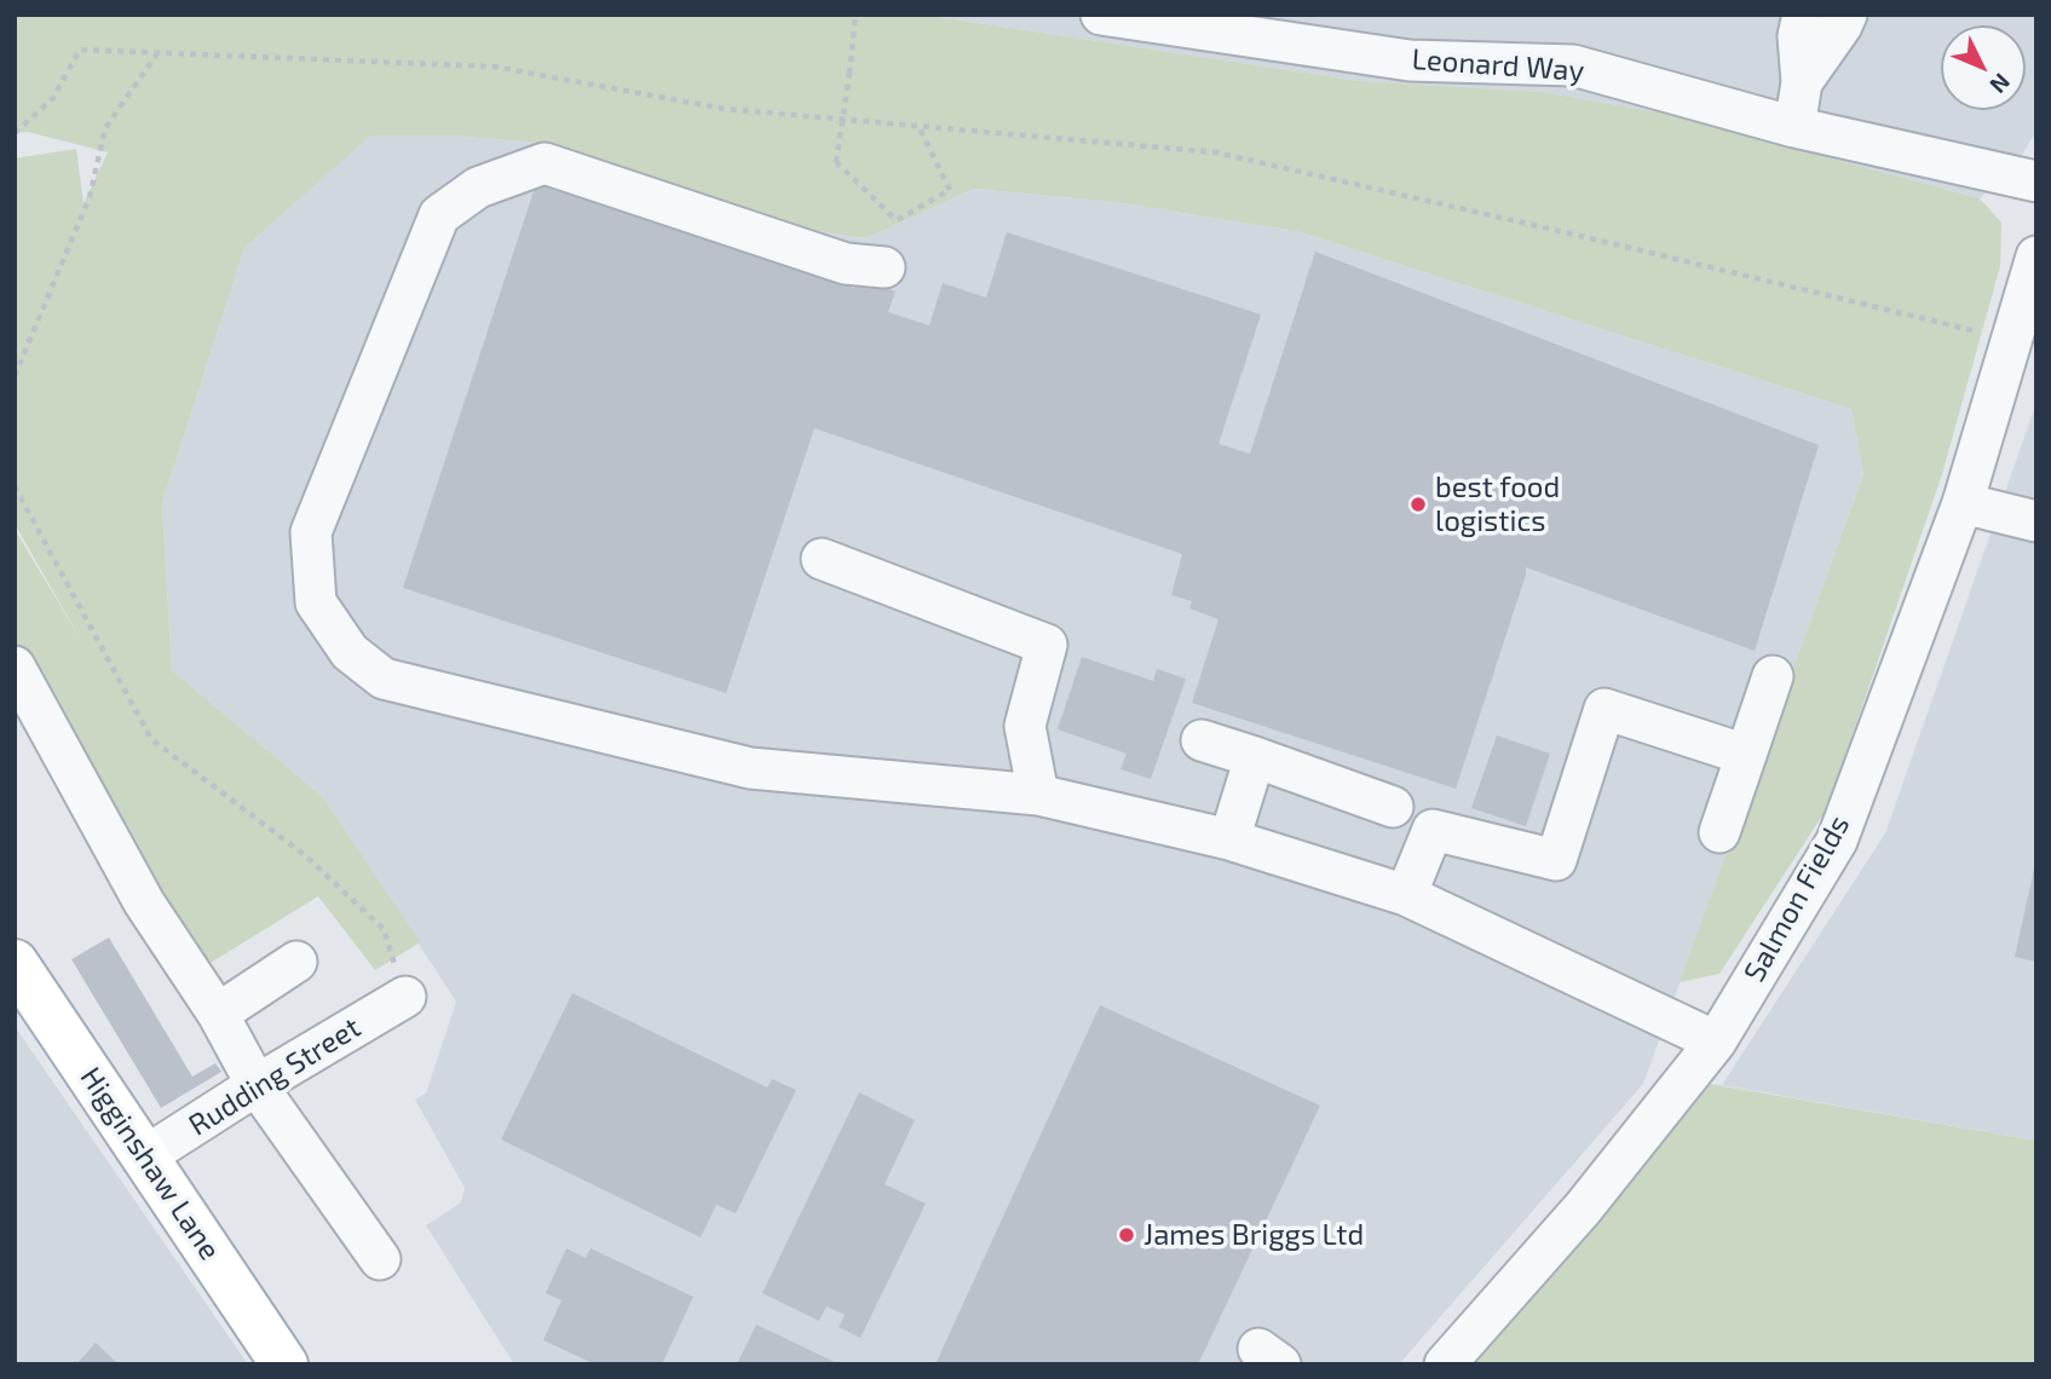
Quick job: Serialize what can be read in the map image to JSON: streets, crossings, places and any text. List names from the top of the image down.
{
  "streets": {
    "main road": ["Higginshaw Lane"],
    "street": ["Leonard Way", "Salmon Fields", "Rudding Street"]
  },
  "crossings": [
    ["Rudding Street", "Higginshaw Lane"]
  ],
  "places": ["best food logistics", "James Briggs Ltd"],
  "north": "bottom right"
}
